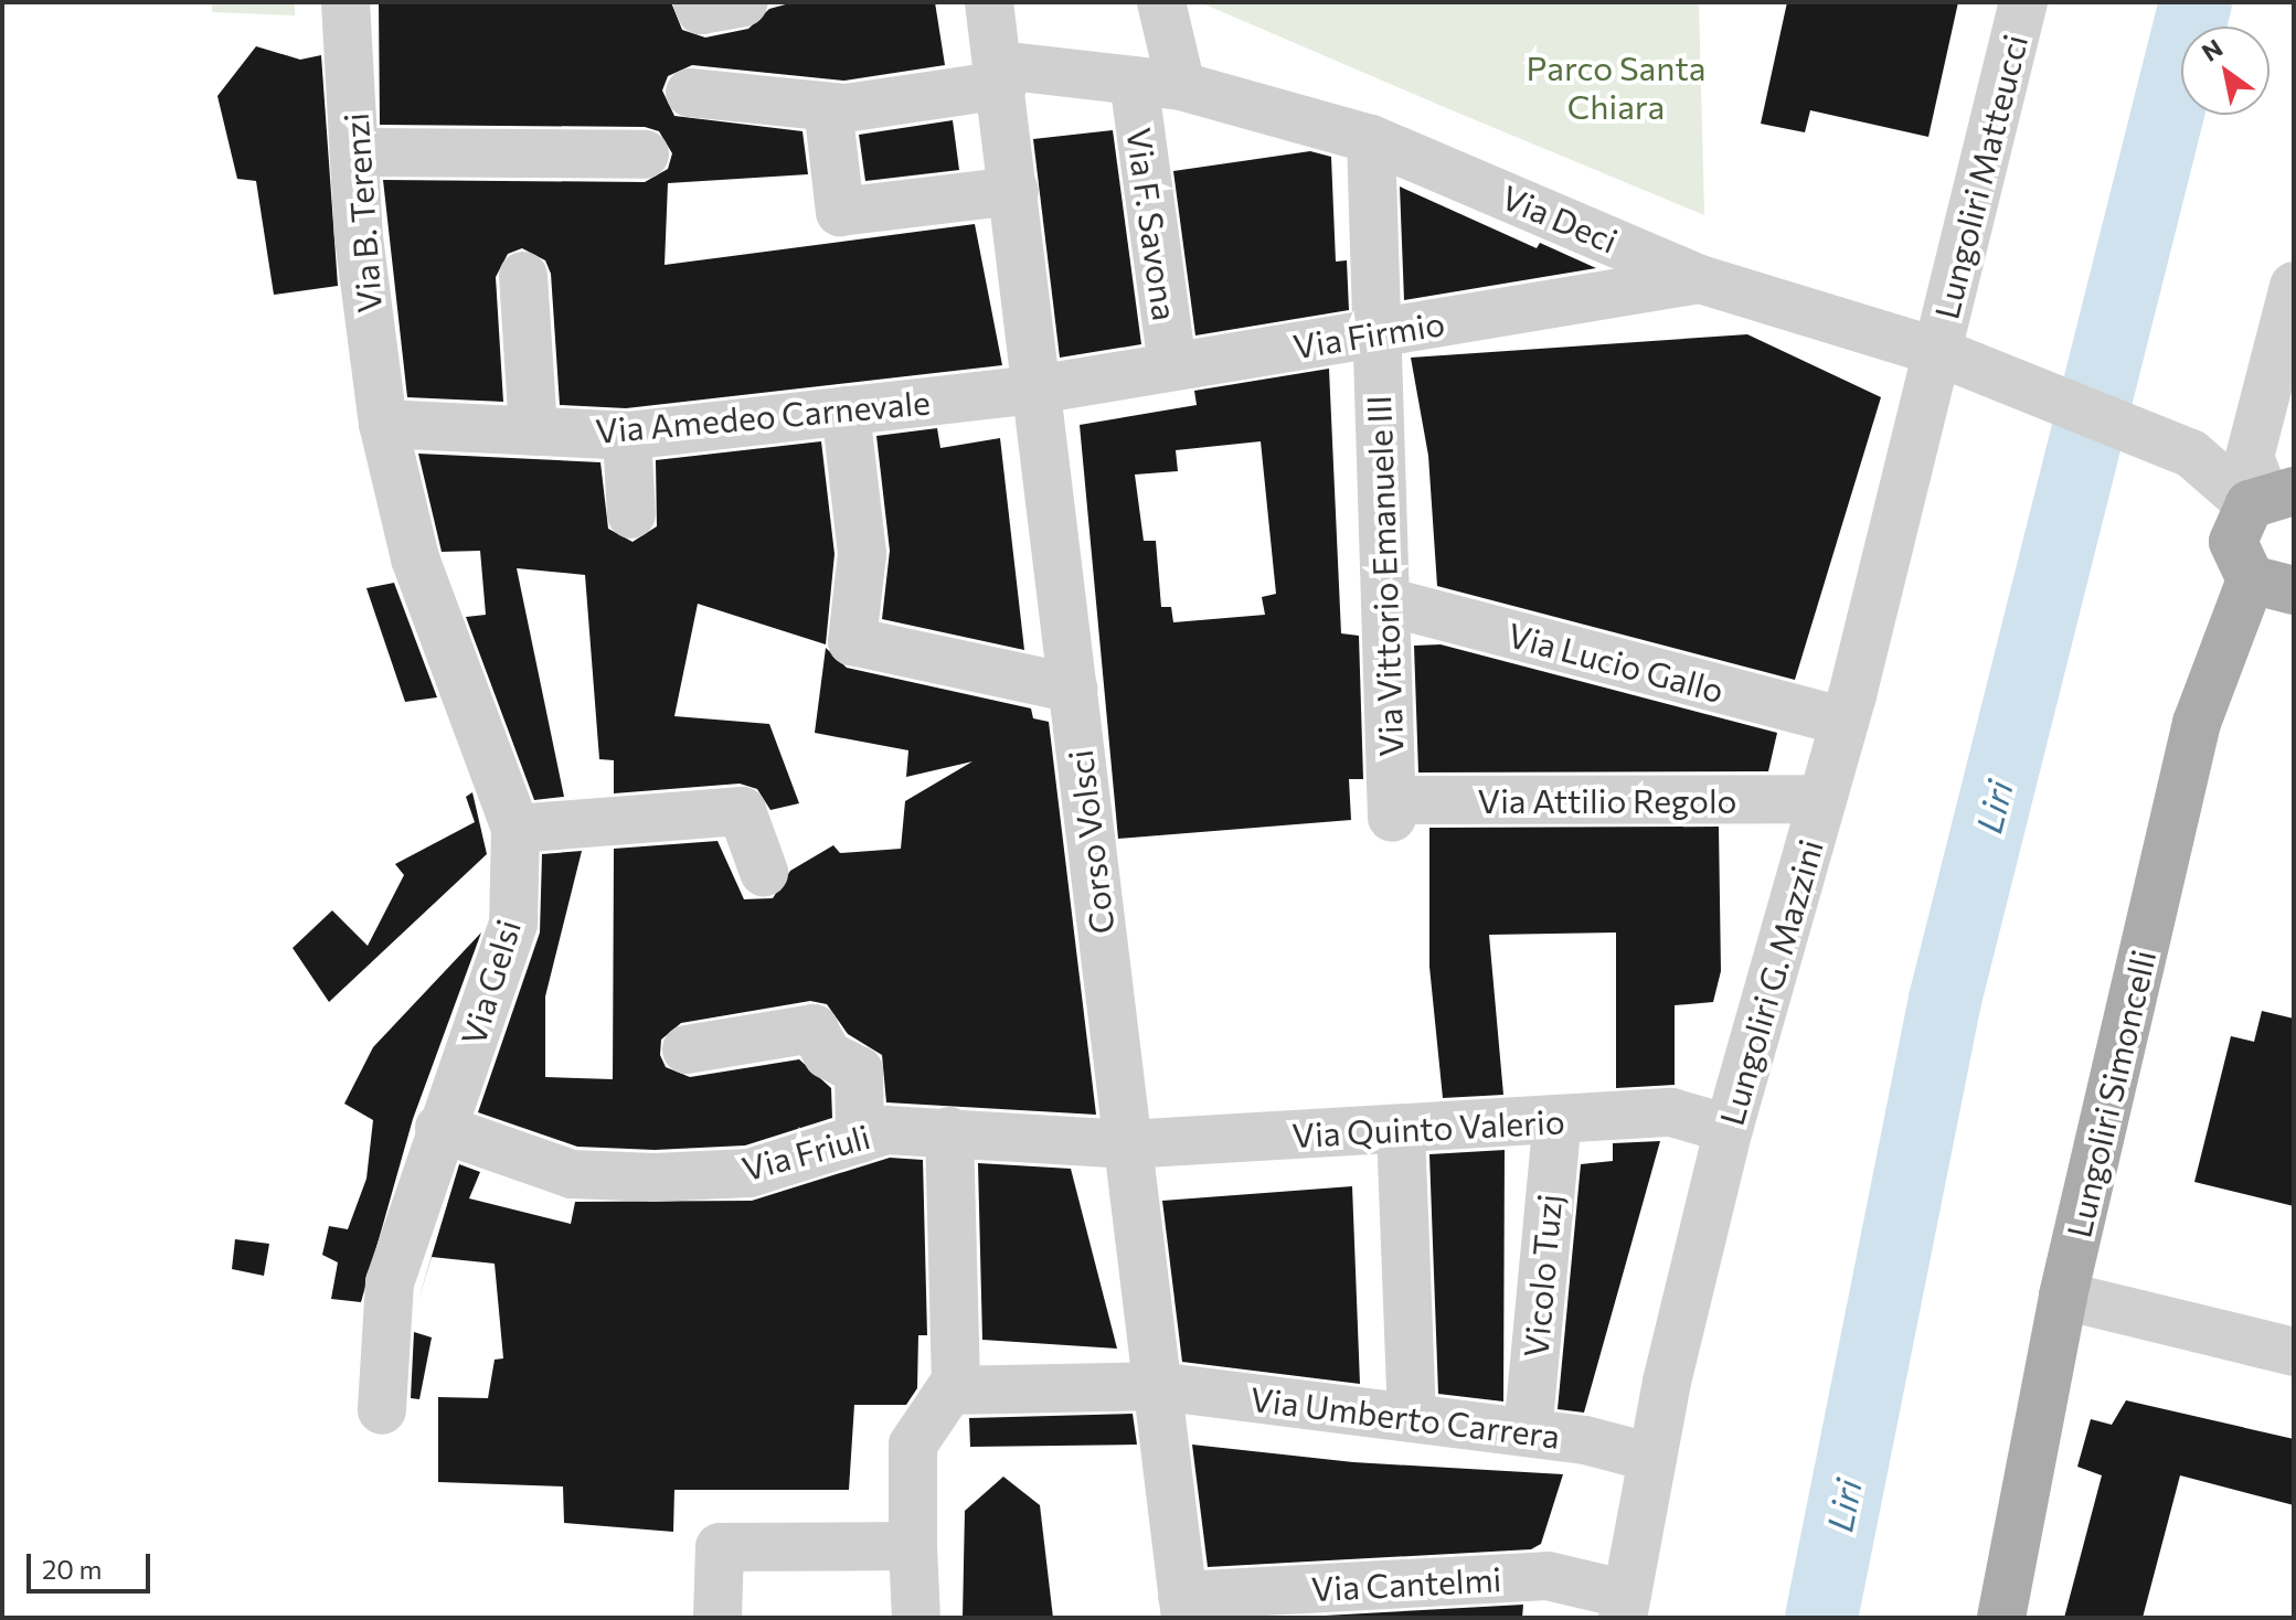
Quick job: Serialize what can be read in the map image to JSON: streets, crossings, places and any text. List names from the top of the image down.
{
  "streets": {
    "main road": ["Lungoliri Simoncelli"],
    "street": [
      "Lungoliri Matteucci",
      "Via B. Terenzi",
      "Via Deci",
      "Via F. Savona",
      "Via Firmio",
      "Via Amedeo Carnevale",
      "Via Vittorio Emanuele III",
      "Via Lucio Gallo",
      "Via Attilio Regolo",
      "Corso Volsci",
      "Via Gelsi",
      "Lungoliri G. Mazzini",
      "Via Quinto Valerio",
      "Via Friuli",
      "Vicolo Tuzj",
      "Via Umberto Carrera",
      "Via Cantelmi"
    ]
  },
  "crossings": [
    ["Lungoliri Matteucci", "Via Deci"],
    ["Lungoliri Matteucci", "Lungoliri G. Mazzini"],
    ["Via B. Terenzi", "Via Amedeo Carnevale"],
    ["Via B. Terenzi", "Via Gelsi"],
    ["Via Deci", "Via F. Savona"],
    ["Via Deci", "Via Firmio"],
    ["Via Deci", "Via Vittorio Emanuele III"],
    ["Via Deci", "Corso Volsci"],
    ["Via Deci", "Lungoliri G. Mazzini"],
    ["Via F. Savona", "Via Firmio"],
    ["Via Firmio", "Via Amedeo Carnevale"],
    ["Via Firmio", "Via Vittorio Emanuele III"],
    ["Via Firmio", "Corso Volsci"],
    ["Via Amedeo Carnevale", "Corso Volsci"],
    ["Via Vittorio Emanuele III", "Via Lucio Gallo"],
    ["Via Vittorio Emanuele III", "Via Attilio Regolo"],
    ["Via Lucio Gallo", "Lungoliri G. Mazzini"],
    ["Via Attilio Regolo", "Lungoliri G. Mazzini"],
    ["Corso Volsci", "Via Quinto Valerio"],
    ["Corso Volsci", "Via Friuli"],
    ["Corso Volsci", "Via Umberto Carrera"],
    ["Corso Volsci", "Via Cantelmi"],
    ["Via Gelsi", "Via Friuli"],
    ["Lungoliri G. Mazzini", "Via Quinto Valerio"],
    ["Lungoliri G. Mazzini", "Via Umberto Carrera"],
    ["Lungoliri G. Mazzini", "Via Cantelmi"],
    ["Via Quinto Valerio", "Via Friuli"],
    ["Via Quinto Valerio", "Vicolo Tuzj"],
    ["Vicolo Tuzj", "Via Umberto Carrera"]
  ],
  "water": ["Liri"],
  "parks": ["Parco Santa Chiara"],
  "scale_bar": "20 m",
  "north": "top left"
}
